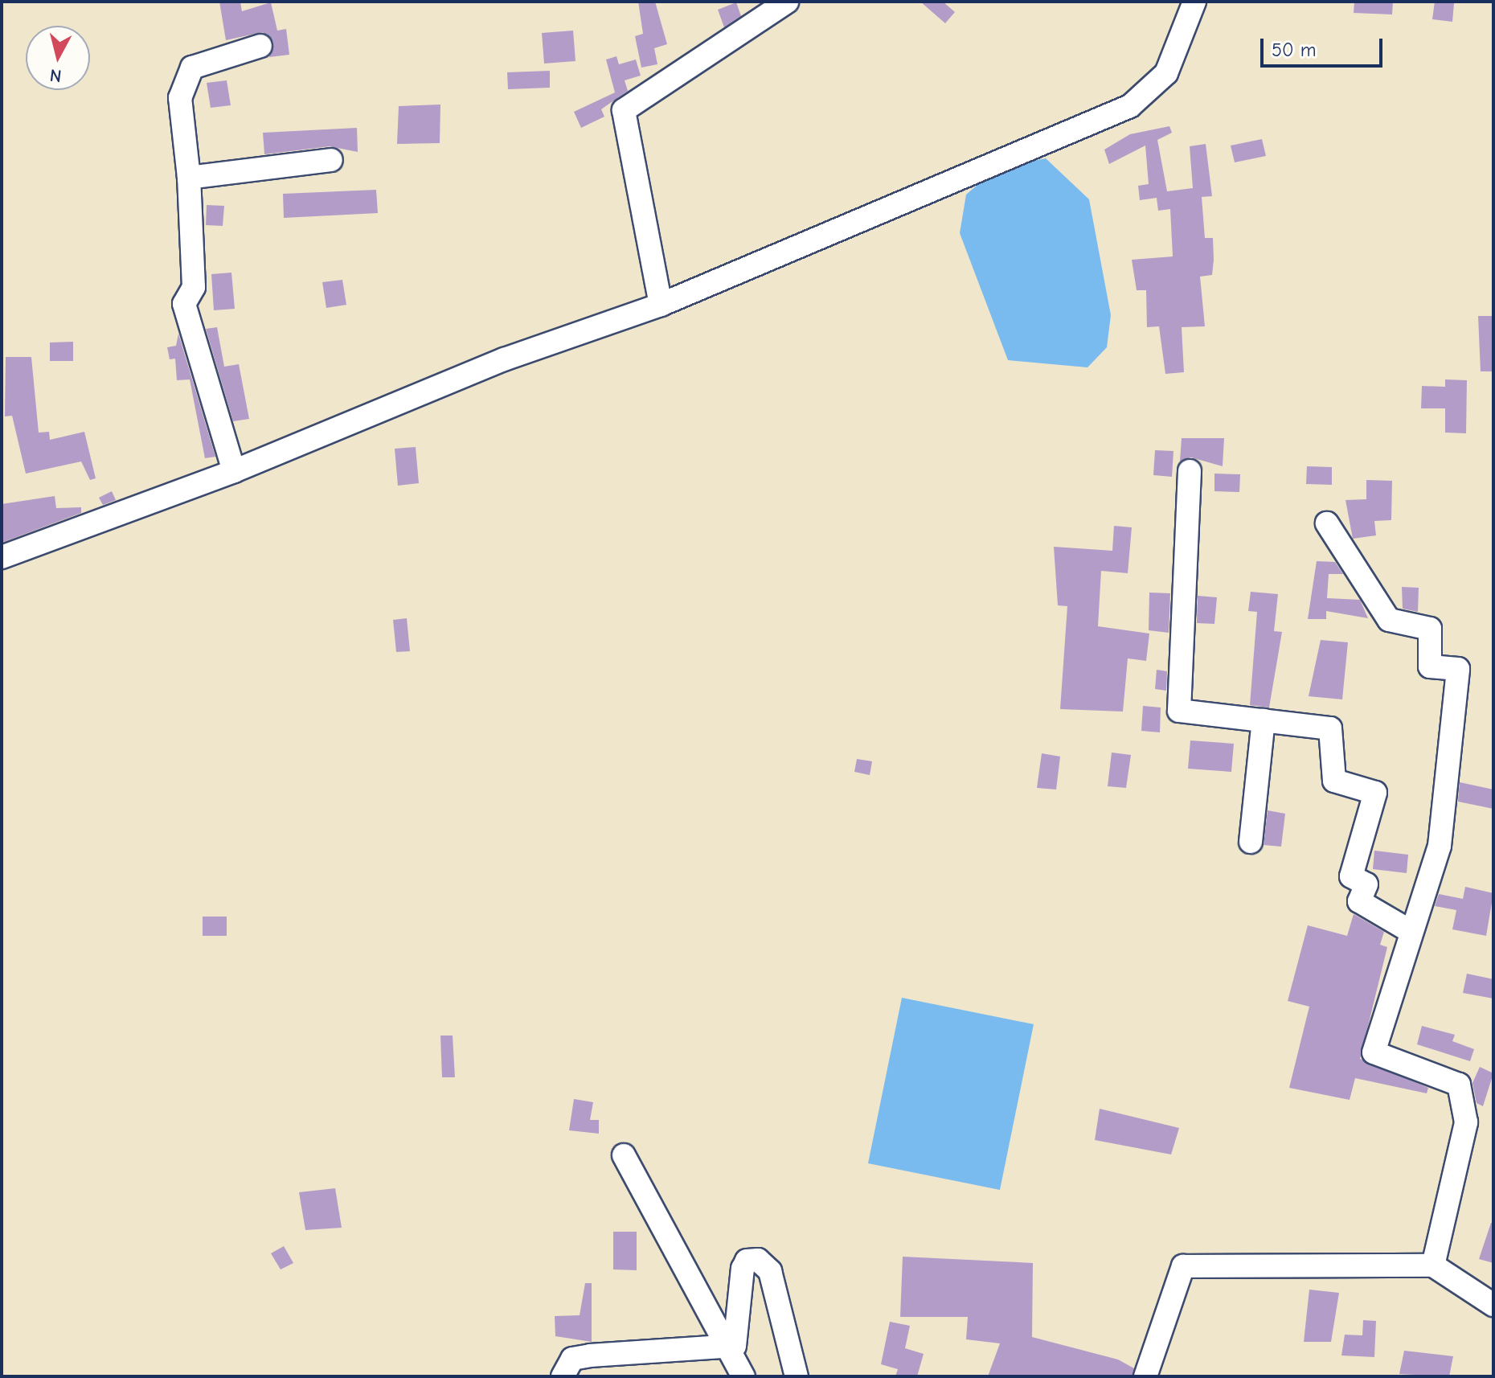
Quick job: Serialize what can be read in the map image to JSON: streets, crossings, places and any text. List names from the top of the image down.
{
  "scale_bar": "50 m",
  "north": "bottom"
}
